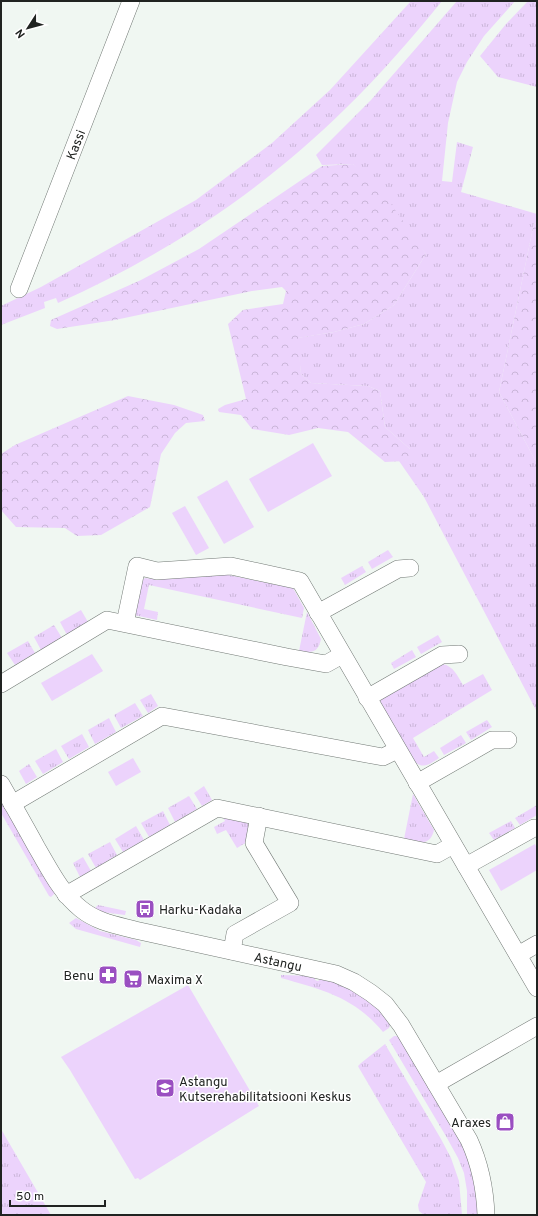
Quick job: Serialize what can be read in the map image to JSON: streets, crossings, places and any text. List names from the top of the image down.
{
  "streets": {
    "street": ["Kassi", "Astangu"]
  },
  "places": {
    "bus stop": ["Harku-Kadaka"],
    "pharmacy": ["Benu"],
    "supermarket": ["Maxima X"],
    "school or university": ["Astangu Kutserehabilitatsiooni Keskus"],
    "shop": ["Araxes"]
  },
  "scale_bar": "50 m",
  "north": "bottom left"
}
